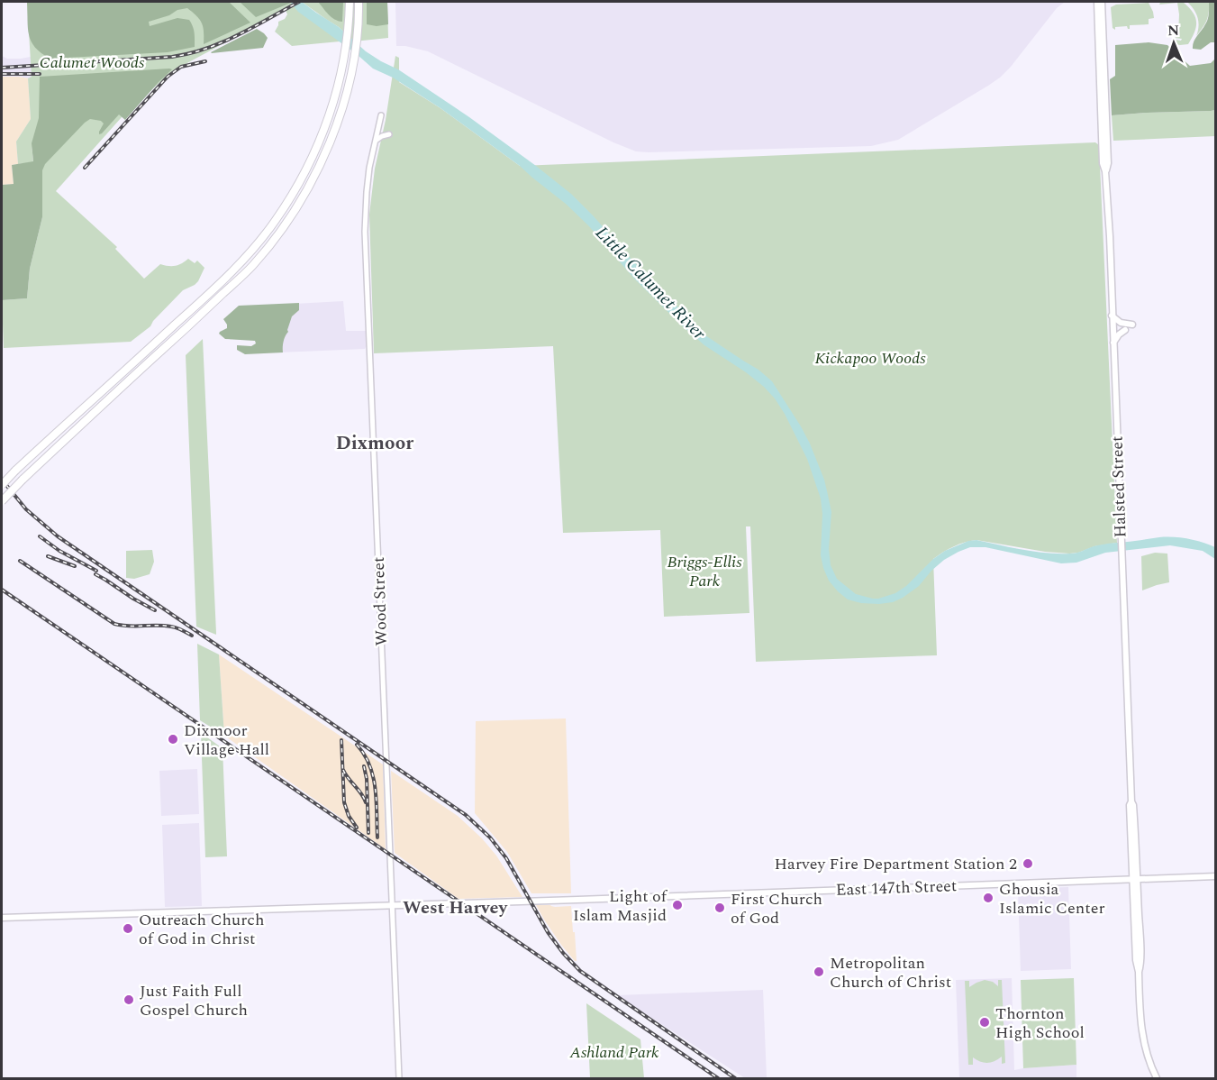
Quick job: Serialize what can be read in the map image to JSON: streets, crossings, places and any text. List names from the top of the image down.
{
  "streets": {
    "main road": ["Halsted Street", "Wood Street", "East 147th Street"]
  },
  "crossings": [
    ["Halsted Street", "East 147th Street"],
    ["Wood Street", "East 147th Street"]
  ],
  "districts": ["Dixmoor", "West Harvey"],
  "water": ["Little Calumet River"],
  "parks": [
    "Calumet Woods",
    "Kickapoo Woods",
    "Briggs-Ellis Park",
    "Ashland Park"
  ],
  "places": [
    "Dixmoor Village Hall",
    "Harvey Fire Department Station 2",
    "Ghousia Islamic Center",
    "Light of Islam Masjid",
    "First Church of God",
    "Outreach Church of God in Christ",
    "Metropolitan Church of Christ",
    "Just Faith Full Gospel Church",
    "Thornton High School"
  ],
  "north": "top"
}
